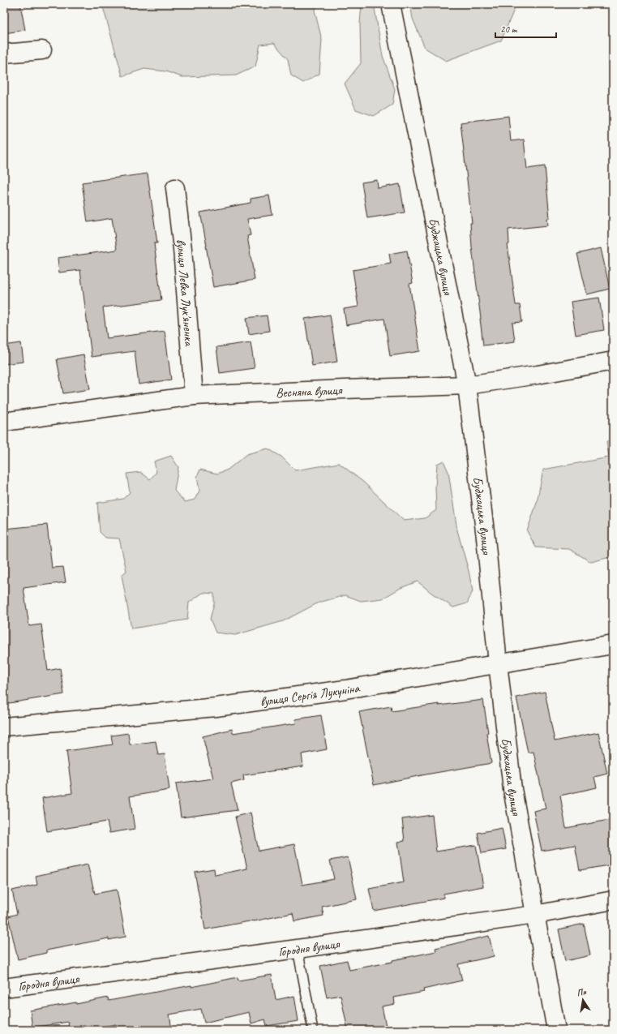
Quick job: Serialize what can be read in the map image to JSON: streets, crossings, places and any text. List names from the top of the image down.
{
  "streets": {
    "street": [
      "Буджацька вулиця",
      "вулиця Левка Лук'яненка",
      "Весняна вулиця",
      "вулиця Сергія Лукуніна",
      "Городня вулиця"
    ]
  },
  "crossings": [
    ["Буджацька вулиця", "Весняна вулиця"],
    ["Буджацька вулиця", "вулиця Сергія Лукуніна"],
    ["Буджацька вулиця", "Городня вулиця"],
    ["вулиця Левка Лук'яненка", "Весняна вулиця"]
  ],
  "scale_bar": "20 m",
  "north": "top"
}
